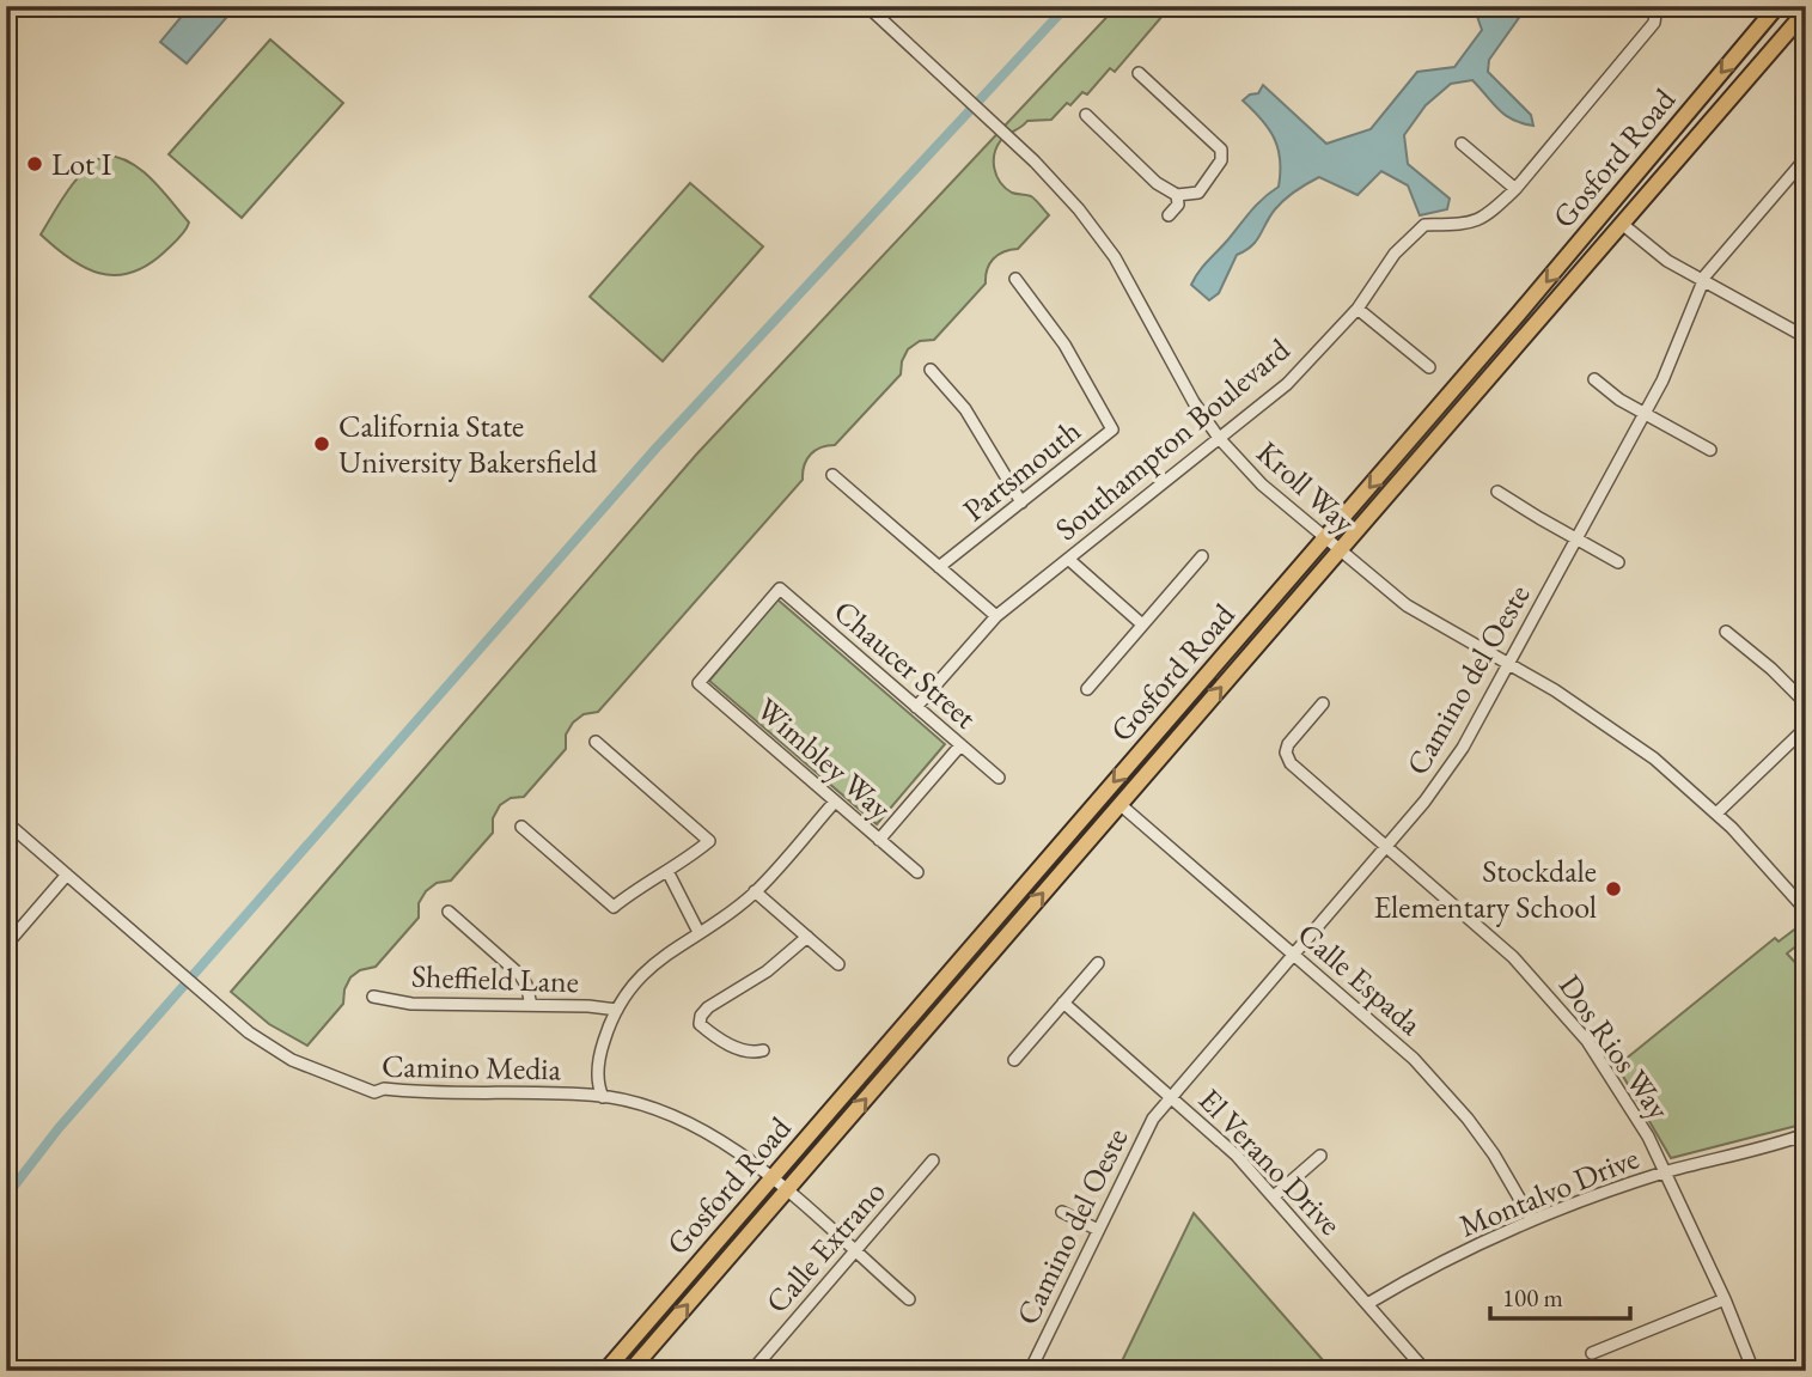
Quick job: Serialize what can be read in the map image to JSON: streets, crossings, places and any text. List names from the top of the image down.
{
  "streets": {
    "main road": ["Gosford Road"],
    "street": [
      "Southampton Boulevard",
      "Partsmouth",
      "Kroll Way",
      "Chaucer Street",
      "Camino del Oeste",
      "Wimbley Way",
      "Sheffield Lane",
      "Calle Espada",
      "Dos Rios Way",
      "Camino Media",
      "El Verano Drive",
      "Montalvo Drive",
      "Calle Extrano"
    ]
  },
  "crossings": [
    ["Gosford Road", "Kroll Way"],
    ["Gosford Road", "Calle Espada"],
    ["Gosford Road", "Camino Media"],
    ["Southampton Boulevard", "Kroll Way"],
    ["Southampton Boulevard", "Chaucer Street"],
    ["Kroll Way", "Camino del Oeste"],
    ["Chaucer Street", "Wimbley Way"],
    ["Camino del Oeste", "Calle Espada"],
    ["Camino del Oeste", "Dos Rios Way"],
    ["Camino del Oeste", "El Verano Drive"],
    ["Calle Espada", "Montalvo Drive"],
    ["Dos Rios Way", "Montalvo Drive"],
    ["Camino Media", "Calle Extrano"],
    ["El Verano Drive", "Montalvo Drive"]
  ],
  "places": ["Lot I", "California State University Bakersfield", "Stockdale Elementary School"],
  "scale_bar": "100 m"
}
